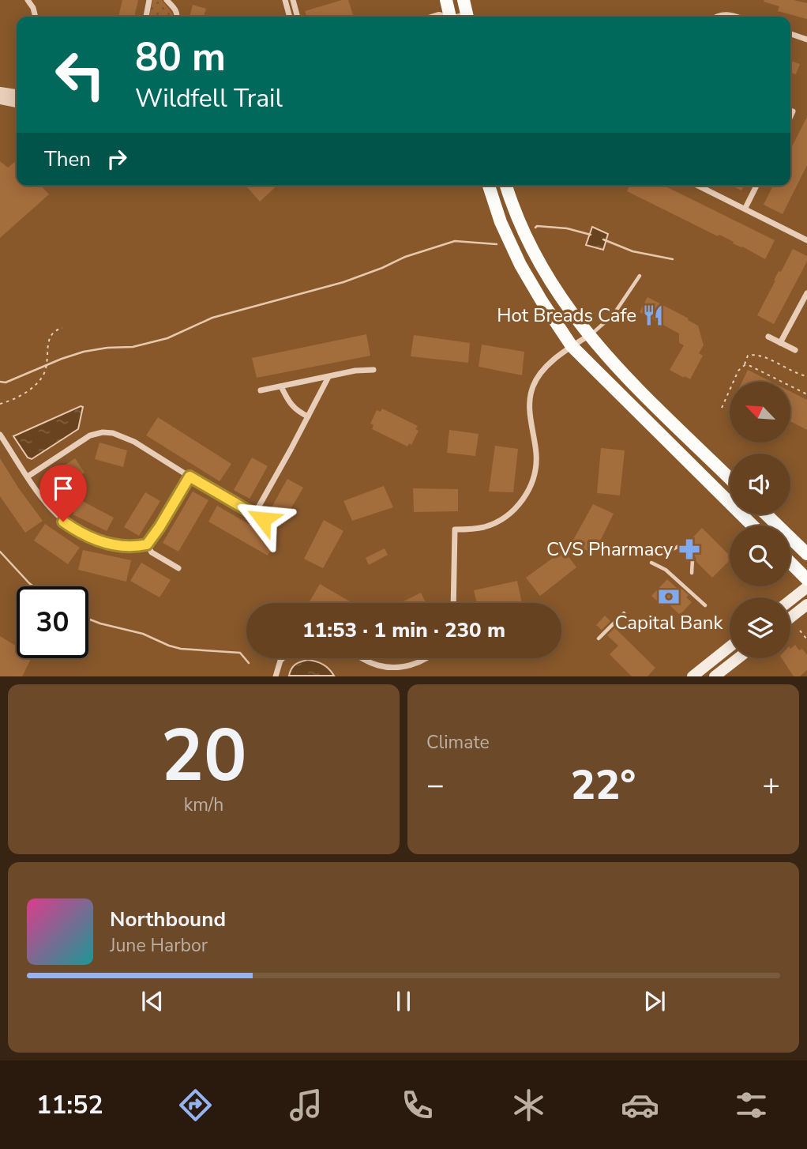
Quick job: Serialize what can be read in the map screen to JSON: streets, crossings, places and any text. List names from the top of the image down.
{
  "places": {
    "restaurant": ["Hot Breads Cafe"],
    "pharmacy": ["CVS Pharmacy"],
    "bank": ["Capital Bank"]
  },
  "north": "top left",
  "page": {
    "turn": ["80 m", "Wildfell Trail"],
    "then": "Then",
    "limit": "30",
    "trip": "11:53 · 1 min · 230 m",
    "tile": [
      ["20", "km/h"],
      "Climate"
    ],
    "heat": ["−", "22°", "+"],
    "song": ["Northbound", "June Harbor"],
    "tabs": "11:52"
  }
}
